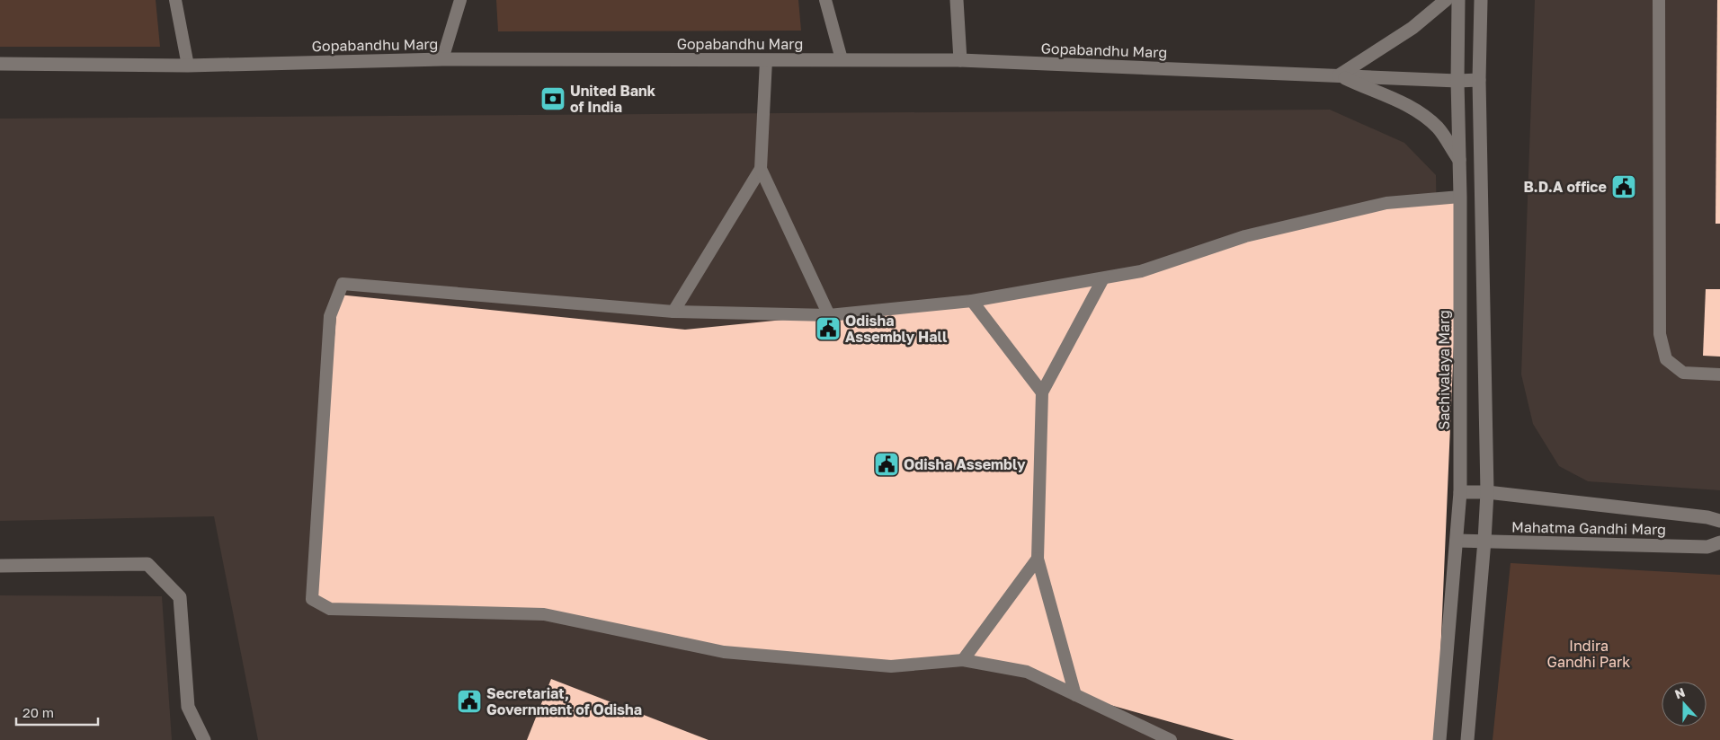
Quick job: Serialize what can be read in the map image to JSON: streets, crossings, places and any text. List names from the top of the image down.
{
  "streets": {
    "main road": ["Gopabandhu Marg", "Sachivalaya Marg", "Mahatma Gandhi Marg"]
  },
  "crossings": [
    ["Gopabandhu Marg", "Sachivalaya Marg"],
    ["Sachivalaya Marg", "Mahatma Gandhi Marg"]
  ],
  "parks": ["Indira Gandhi Park"],
  "places": {
    "bank": ["United Bank of India"],
    "public building": [
      "B.D.A office",
      "Odisha Assembly Hall",
      "Odisha Assembly",
      "Secretariat, Government of Odisha"
    ]
  },
  "scale_bar": "20 m",
  "north": "top"
}
